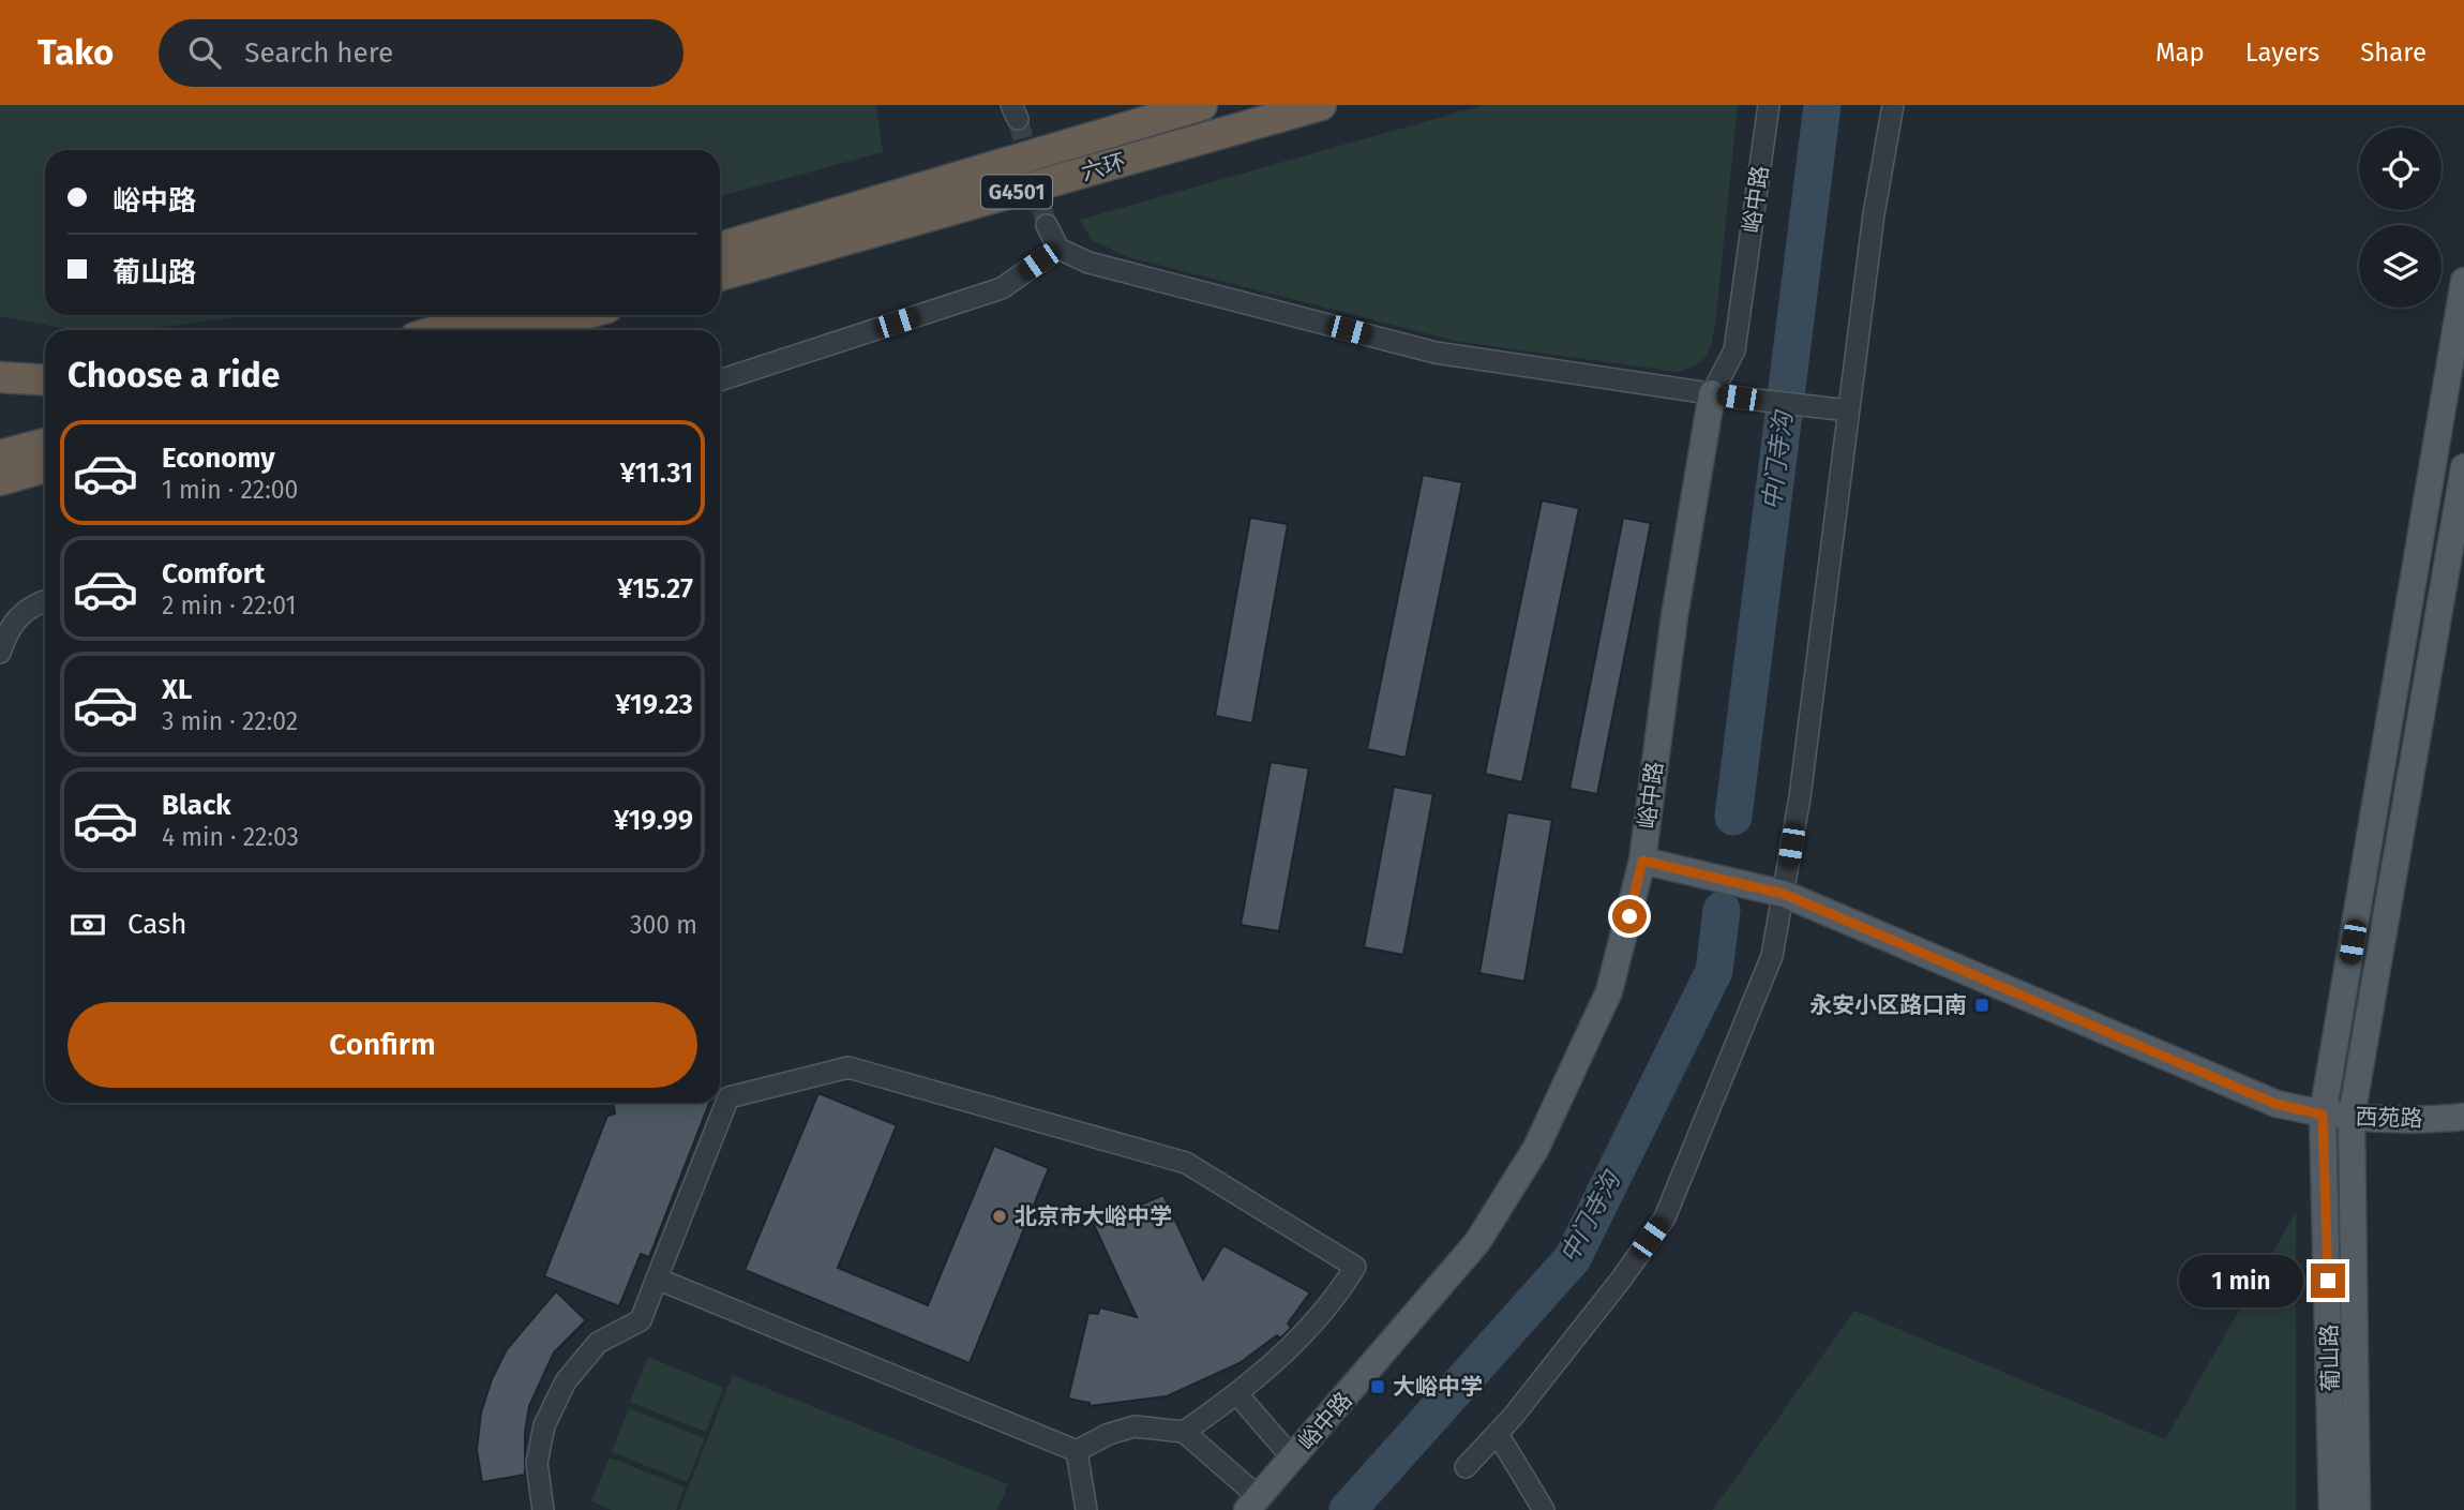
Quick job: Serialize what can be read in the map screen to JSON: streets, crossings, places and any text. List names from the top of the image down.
{
  "streets": {
    "highway": ["六环", "G4501"],
    "main road": ["峪中路", "西苑路", "葡山路"]
  },
  "crossings": [
    ["峪中路", "西苑路"],
    ["西苑路", "葡山路"]
  ],
  "water": ["中门寺沟"],
  "places": {
    "transit": ["永安小区路口南", "大峪中学"],
    "other": ["北京市大峪中学"]
  },
  "page": {
    "header": "Tako",
    "search": "Search here",
    "nav": ["Map", "Layers", "Share"],
    "banner": ["峪中路", "葡山路"],
    "heading": "Choose a ride",
    "list": [
      {
        "name": "Economy",
        "note": "1 min · 22:00",
        "value": "¥11.31"
      },
      {
        "name": "Comfort",
        "note": "2 min · 22:01",
        "value": "¥15.27"
      },
      {
        "name": "XL",
        "note": "3 min · 22:02",
        "value": "¥19.23"
      },
      {
        "name": "Black",
        "note": "4 min · 22:03",
        "value": "¥19.99"
      }
    ],
    "pay": ["Cash", "300 m"],
    "buttons": "Confirm",
    "bubble": "1 min"
  }
}
